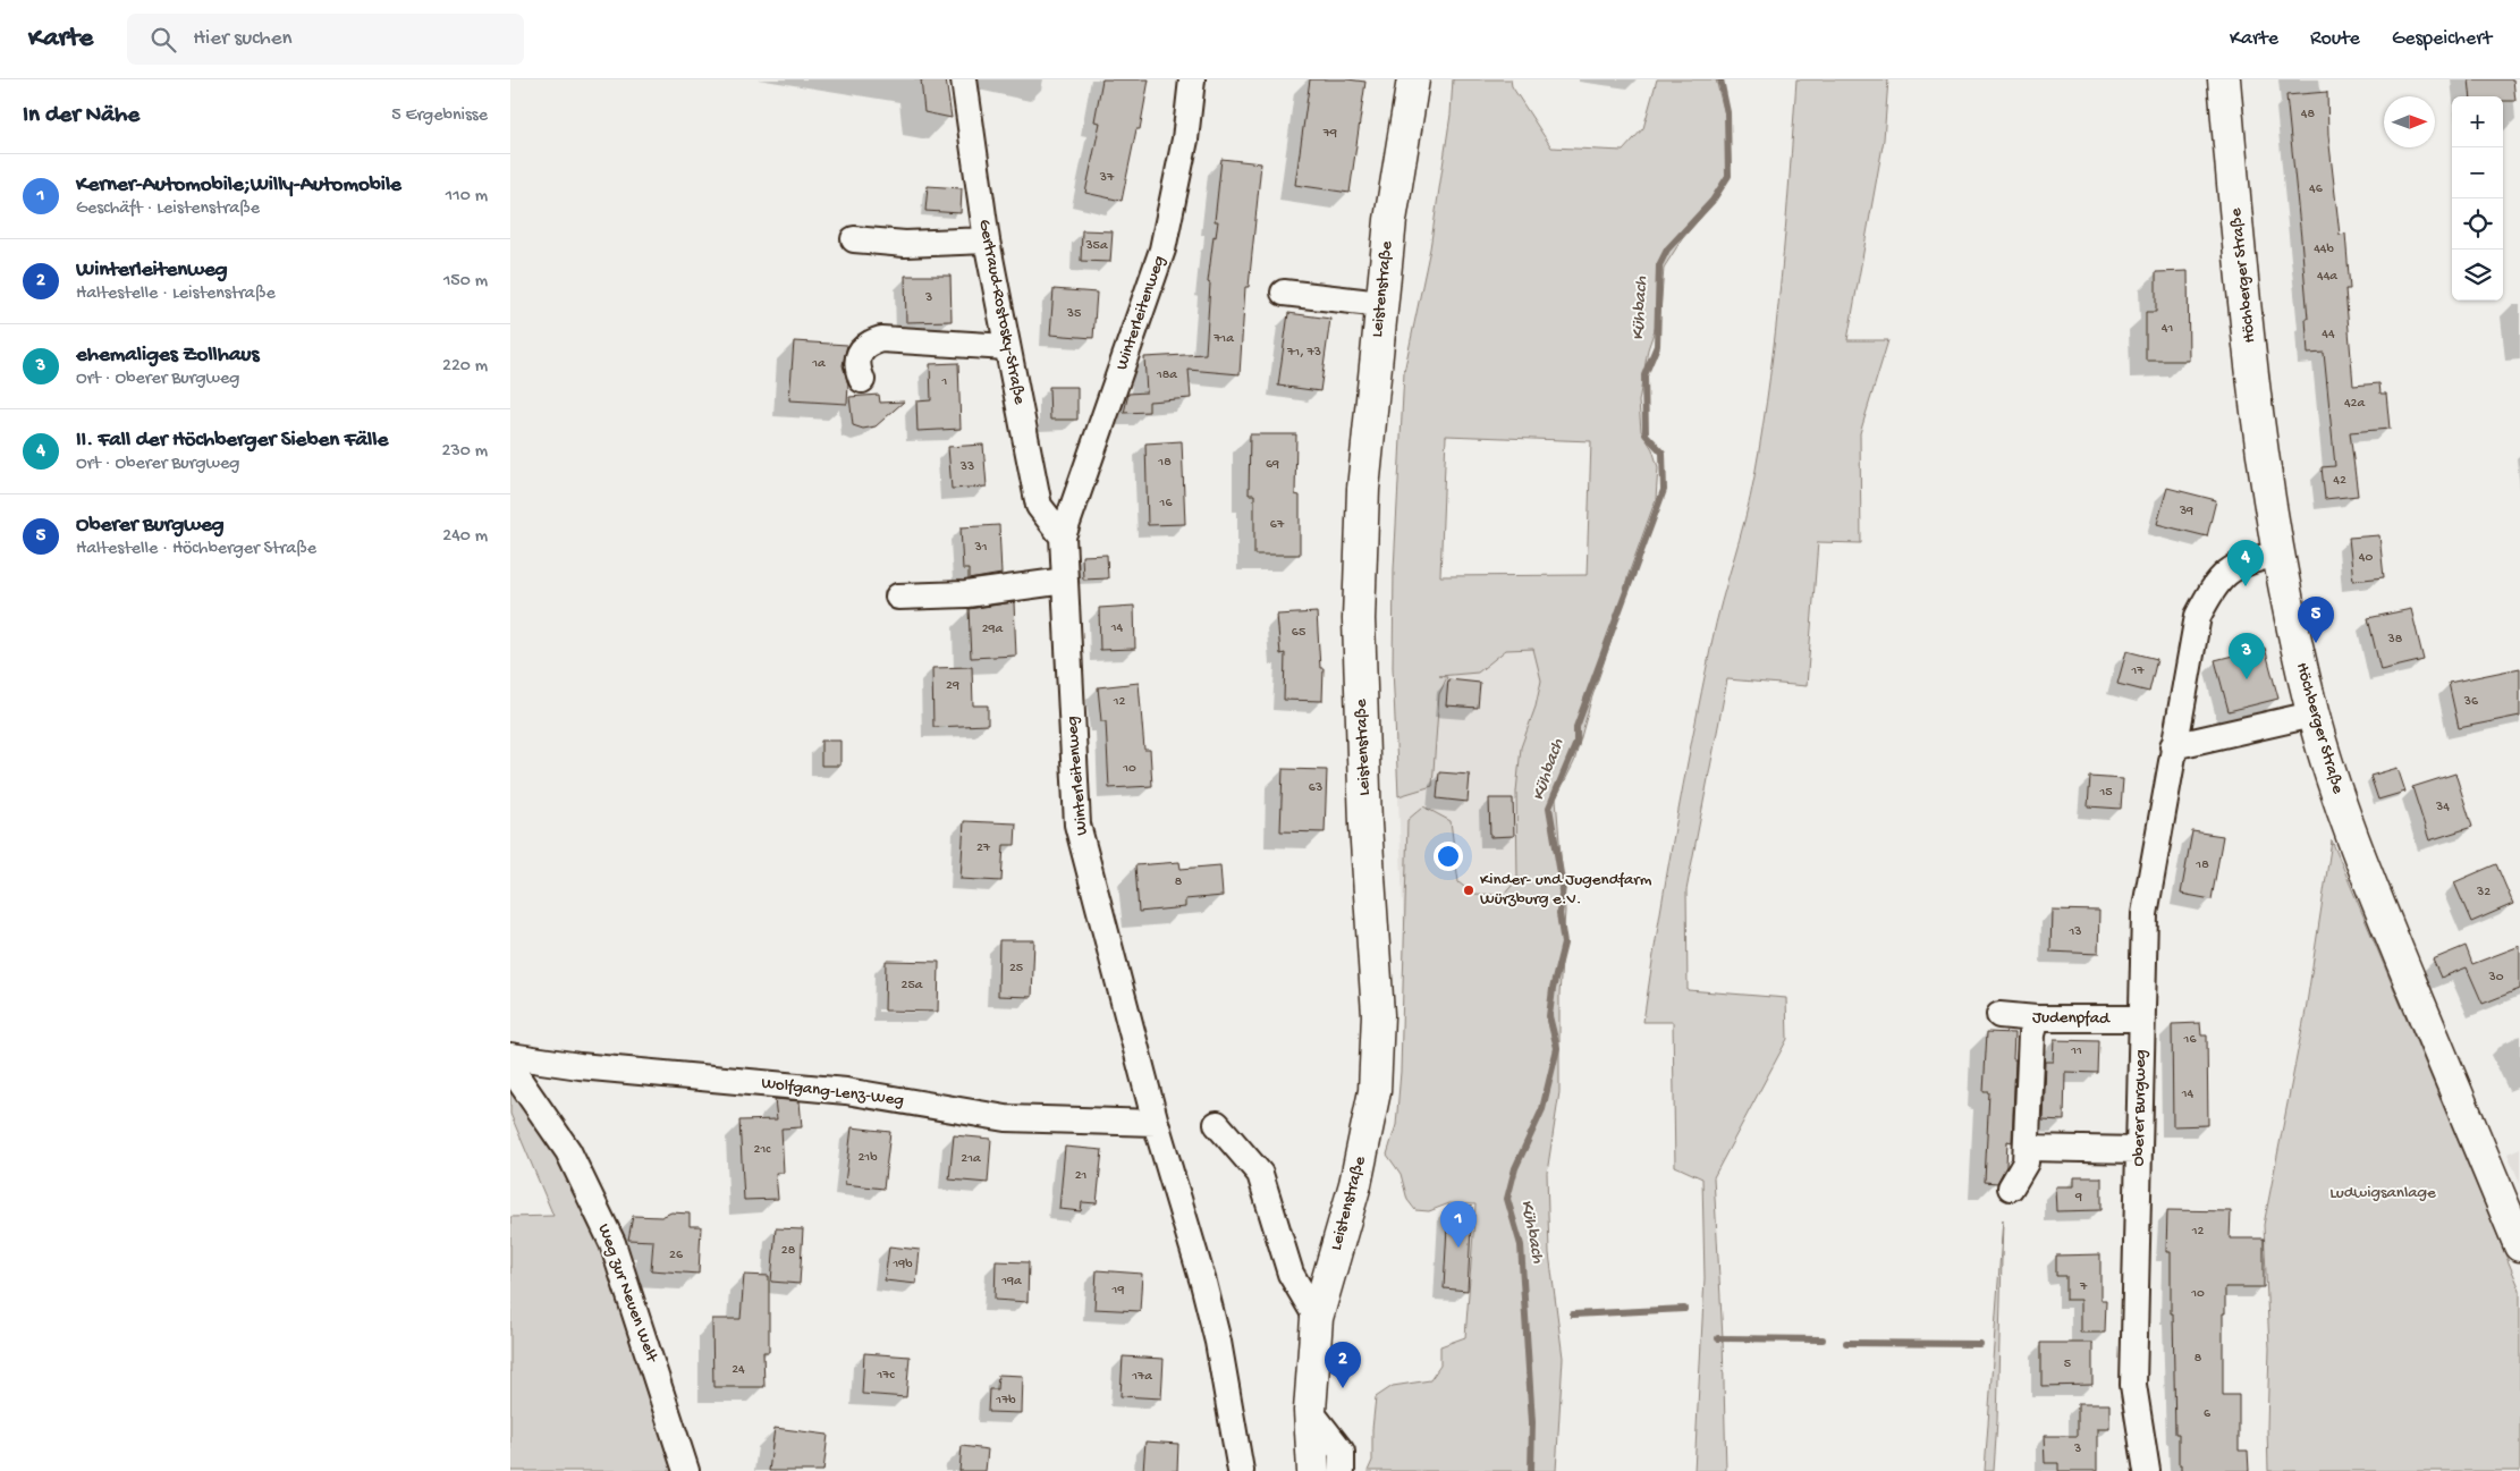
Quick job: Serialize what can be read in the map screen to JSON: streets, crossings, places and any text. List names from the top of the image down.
{
  "streets": {
    "main road": ["Höchberger Straße", "Leistenstraße"],
    "street": [
      "Gertraud-Rostosky-Straße",
      "Winterleitenweg",
      "Judenpfad",
      "Wolfgang-Lenz-Weg",
      "Oberer Burgweg",
      "Weg zur Neuen Welt"
    ]
  },
  "crossings": [
    ["Höchberger Straße", "Oberer Burgweg"],
    ["Gertraud-Rostosky-Straße", "Winterleitenweg"],
    ["Winterleitenweg", "Wolfgang-Lenz-Weg"],
    ["Judenpfad", "Oberer Burgweg"]
  ],
  "water": ["Kühbach"],
  "parks": ["Ludwigsanlage"],
  "places": ["Kinder- und Jugendfarm Würzburg e.V."],
  "house_numbers": [
    "48",
    "79",
    "37",
    "46",
    "35a",
    "44b",
    "44a",
    "3",
    "35",
    "41",
    "44",
    "71a",
    "71, 73",
    "1a",
    "18a",
    "1",
    "42a",
    "18",
    "69",
    "33",
    "42",
    "16",
    "39",
    "67",
    "31",
    "40",
    "14",
    "29a",
    "65",
    "38",
    "17",
    "29",
    "12",
    "36",
    "10",
    "63",
    "15",
    "34",
    "27",
    "18",
    "8",
    "32",
    "13",
    "25",
    "30",
    "25a",
    "16",
    "11",
    "14",
    "21c",
    "21b",
    "21a",
    "21",
    "9",
    "12",
    "28",
    "26",
    "19b",
    "19a",
    "7",
    "19",
    "10",
    "8",
    "5",
    "24",
    "17c",
    "17a",
    "17b",
    "6",
    "3"
  ],
  "north": "right",
  "page": {
    "header": "Karte",
    "search": "Hier suchen",
    "nav": ["Karte", "Route", "Gespeichert"],
    "heading": ["In der Nähe", "5 Ergebnisse"],
    "map_buttons": ["+", "−"],
    "list": [
      {
        "mark": "1",
        "name": "Kerner-Automobile;Willy-Automobile",
        "note": "Geschäft · Leistenstraße",
        "value": "110 m"
      },
      {
        "mark": "2",
        "name": "Winterleitenweg",
        "note": "Haltestelle · Leistenstraße",
        "value": "150 m"
      },
      {
        "mark": "3",
        "name": "ehemaliges Zollhaus",
        "note": "Ort · Oberer Burgweg",
        "value": "220 m"
      },
      {
        "mark": "4",
        "name": "II. Fall der Höchberger Sieben Fälle",
        "note": "Ort · Oberer Burgweg",
        "value": "230 m"
      },
      {
        "mark": "5",
        "name": "Oberer Burgweg",
        "note": "Haltestelle · Höchberger Straße",
        "value": "240 m"
      }
    ],
    "pins": [
      "4",
      "5",
      "3",
      "1",
      "2"
    ]
  }
}
